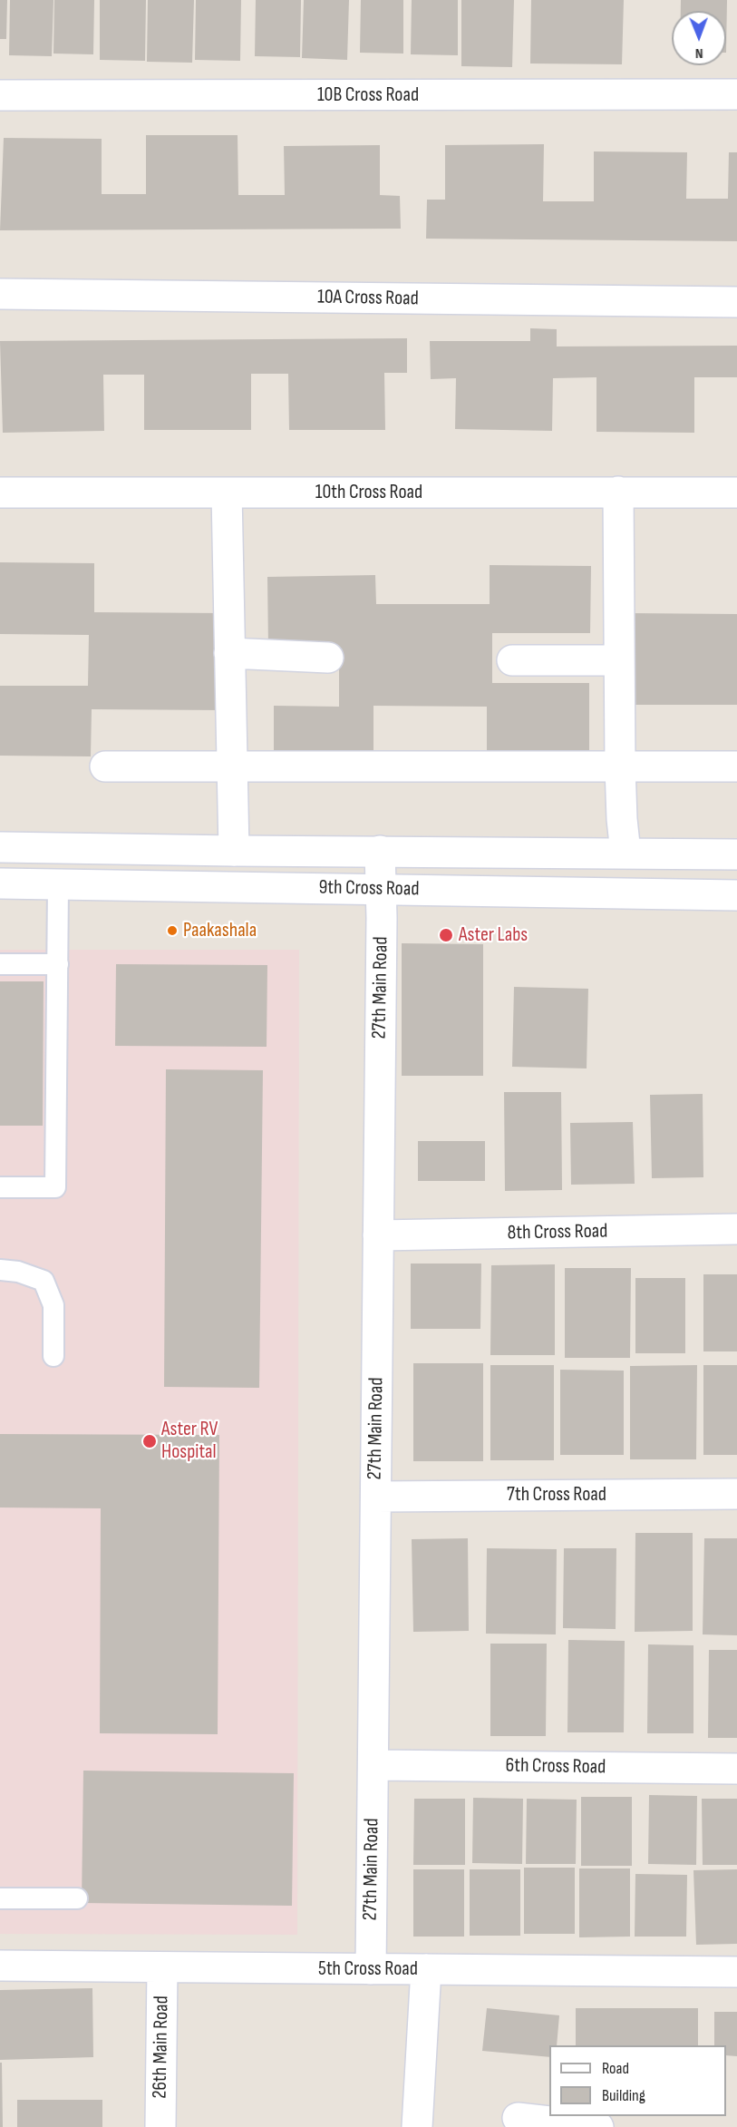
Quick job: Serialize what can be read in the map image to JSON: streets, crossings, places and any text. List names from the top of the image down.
{
  "streets": {
    "street": [
      "10B Cross Road",
      "10A Cross Road",
      "10th Cross Road",
      "9th Cross Road",
      "27th Main Road",
      "8th Cross Road",
      "7th Cross Road",
      "6th Cross Road",
      "5th Cross Road",
      "26th Main Road"
    ]
  },
  "crossings": [
    ["9th Cross Road", "27th Main Road"],
    ["27th Main Road", "8th Cross Road"],
    ["27th Main Road", "7th Cross Road"],
    ["27th Main Road", "6th Cross Road"],
    ["27th Main Road", "5th Cross Road"],
    ["5th Cross Road", "26th Main Road"]
  ],
  "places": ["Paakashala", "Aster Labs", "Aster RV Hospital"],
  "legend": ["Road", "Building"],
  "north": "bottom"
}
